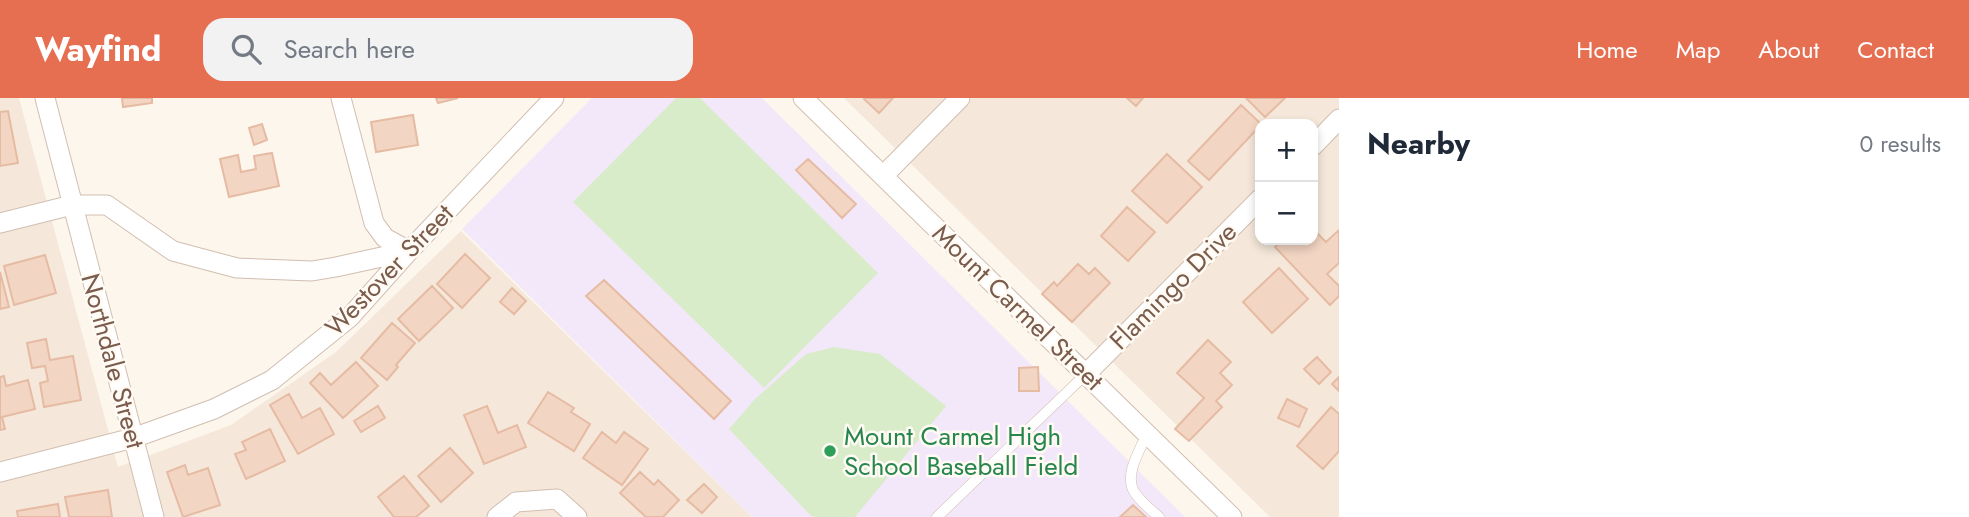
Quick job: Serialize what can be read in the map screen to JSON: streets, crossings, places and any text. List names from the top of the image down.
{
  "streets": {
    "street": [
      "Westover Street",
      "Flamingo Drive",
      "Mount Carmel Street",
      "Northdale Street"
    ]
  },
  "crossings": [
    ["Westover Street", "Northdale Street"],
    ["Flamingo Drive", "Mount Carmel Street"]
  ],
  "places": ["Mount Carmel High School Baseball Field"],
  "page": {
    "header": "Wayfind",
    "search": "Search here",
    "nav": [
      "Home",
      "Map",
      "About",
      "Contact"
    ],
    "heading": ["Nearby", "0 results"],
    "map_buttons": ["+", "−"]
  }
}
